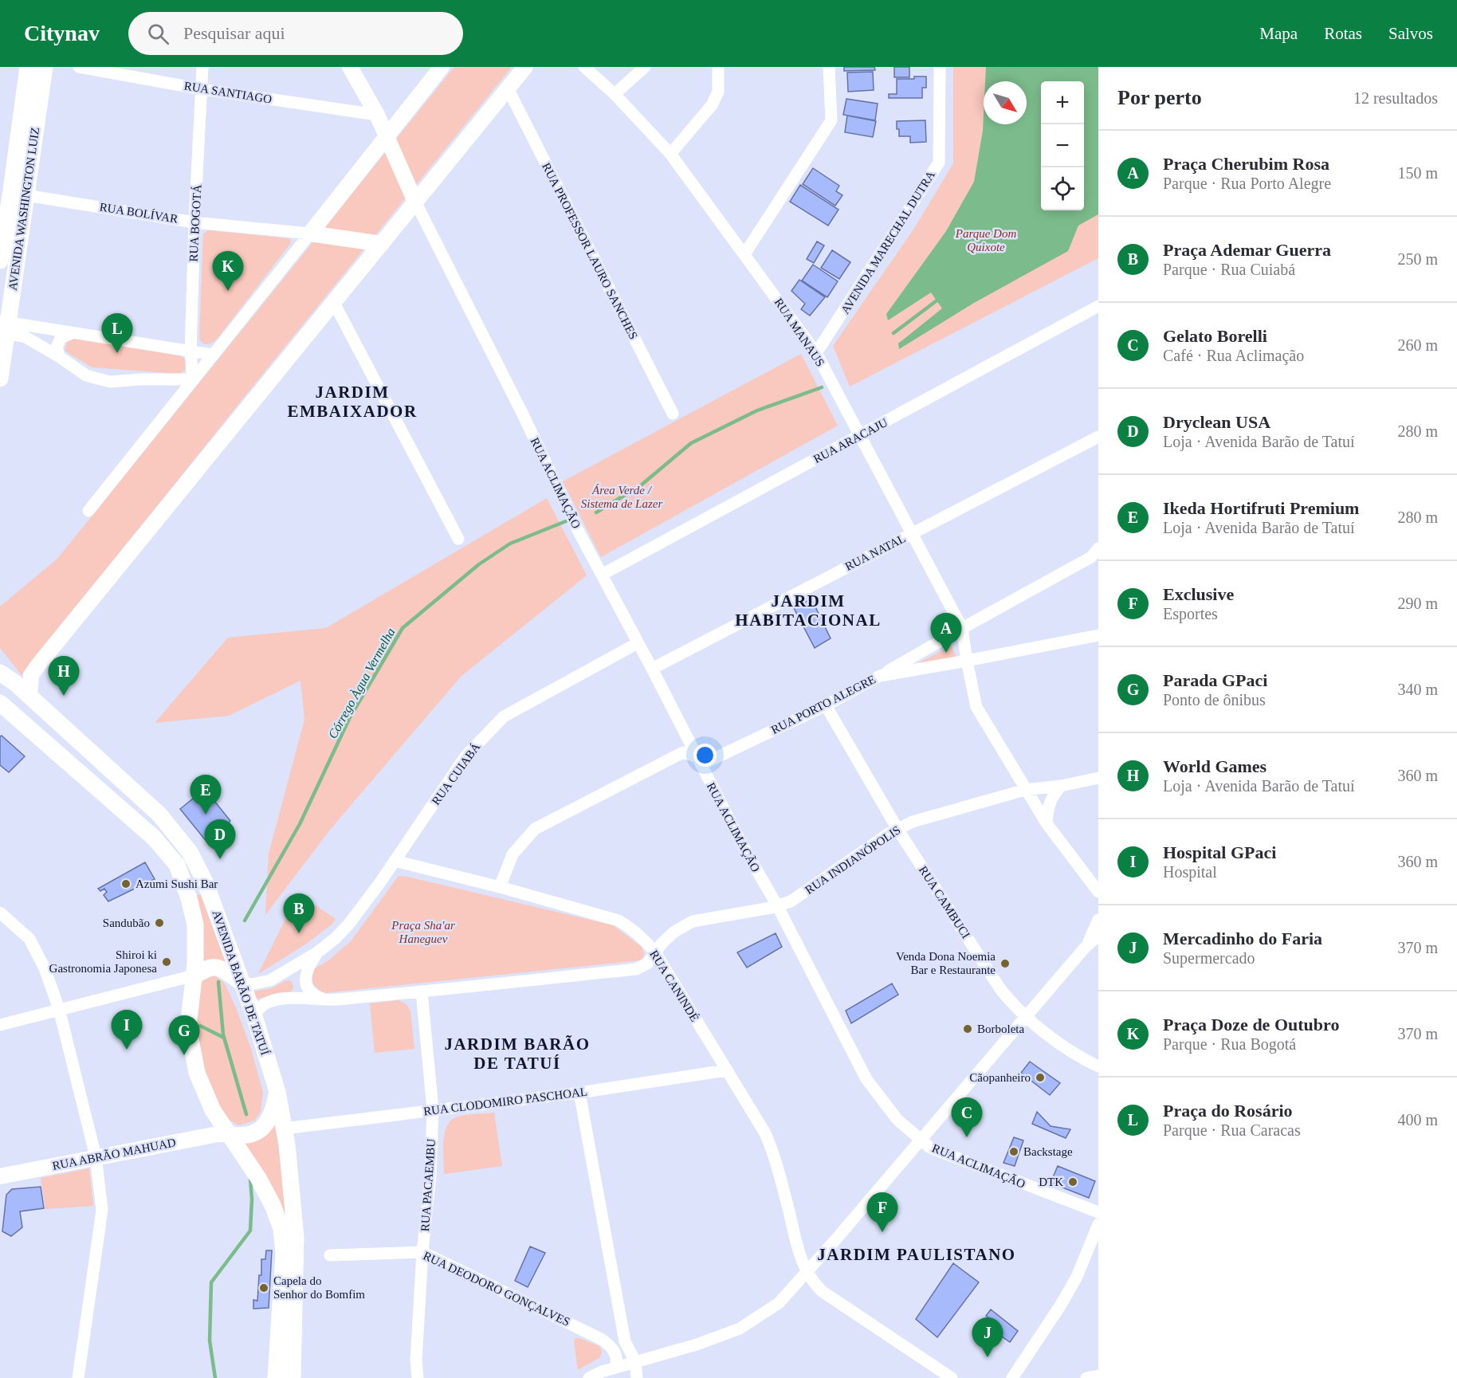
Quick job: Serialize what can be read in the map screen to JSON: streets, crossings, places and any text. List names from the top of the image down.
{
  "streets": {
    "main road": ["AVENIDA WASHINGTON LUIZ", "AVENIDA BARÃO DE TATUÍ"],
    "street": [
      "RUA SANTIAGO",
      "RUA BOLÍVAR",
      "RUA BOGOTÁ",
      "AVENIDA MARECHAL DUTRA",
      "RUA PROFESSOR LAURO SANCHES",
      "RUA MANAUS",
      "RUA ARACAJU",
      "RUA ACLIMAÇÃO",
      "RUA NATAL",
      "RUA PORTO ALEGRE",
      "RUA CUIABÁ",
      "RUA INDIANÓPOLIS",
      "RUA CAMBUCI",
      "RUA CANINDÉ",
      "RUA CLODOMIRO PASCHOAL",
      "RUA ABRÃO MAHUAD",
      "RUA PACAEMBU",
      "RUA DEODORO GONÇALVES"
    ]
  },
  "crossings": [
    ["RUA SANTIAGO", "RUA BOGOTÁ"],
    ["AVENIDA WASHINGTON LUIZ", "RUA BOLÍVAR"],
    ["RUA BOLÍVAR", "RUA BOGOTÁ"],
    ["AVENIDA MARECHAL DUTRA", "RUA MANAUS"],
    ["RUA MANAUS", "RUA ARACAJU"],
    ["RUA MANAUS", "RUA NATAL"],
    ["RUA MANAUS", "RUA PORTO ALEGRE"],
    ["RUA MANAUS", "RUA INDIANÓPOLIS"],
    ["RUA ARACAJU", "RUA ACLIMAÇÃO"],
    ["RUA ACLIMAÇÃO", "RUA NATAL"],
    ["RUA ACLIMAÇÃO", "RUA PORTO ALEGRE"],
    ["RUA ACLIMAÇÃO", "RUA CUIABÁ"],
    ["RUA ACLIMAÇÃO", "RUA INDIANÓPOLIS"],
    ["RUA PORTO ALEGRE", "RUA CAMBUCI"],
    ["RUA PORTO ALEGRE", "RUA CANINDÉ"],
    ["RUA CUIABÁ", "RUA INDIANÓPOLIS"],
    ["RUA CUIABÁ", "AVENIDA BARÃO DE TATUÍ"],
    ["RUA CUIABÁ", "RUA CANINDÉ"],
    ["RUA INDIANÓPOLIS", "RUA CAMBUCI"],
    ["RUA INDIANÓPOLIS", "AVENIDA BARÃO DE TATUÍ"],
    ["RUA INDIANÓPOLIS", "RUA CANINDÉ"],
    ["RUA INDIANÓPOLIS", "RUA PACAEMBU"],
    ["AVENIDA BARÃO DE TATUÍ", "RUA CLODOMIRO PASCHOAL"],
    ["AVENIDA BARÃO DE TATUÍ", "RUA ABRÃO MAHUAD"],
    ["RUA CANINDÉ", "RUA CLODOMIRO PASCHOAL"],
    ["RUA CLODOMIRO PASCHOAL", "RUA PACAEMBU"],
    ["RUA PACAEMBU", "RUA DEODORO GONÇALVES"]
  ],
  "districts": [
    "JARDIM EMBAIXADOR",
    "JARDIM HABITACIONAL",
    "JARDIM BARÃO DE TATUÍ",
    "JARDIM PAULISTANO"
  ],
  "water": ["Córrego Àgua Vermelha"],
  "parks": ["Parque Dom Quixote", "Área Verde / Sistema de Lazer", "Praça Sha'ar Haneguev"],
  "places": [
    "Azumi Sushi Bar",
    "Sandubão",
    "Shiroi ki Gastronomia Japonesa",
    "Venda Dona Noemia Bar e Restaurante",
    "Borboleta",
    "Cãopanheiro",
    "Backstage",
    "DTK",
    "Capela do Senhor do Bomfim"
  ],
  "north": "bottom right",
  "page": {
    "header": "Citynav",
    "search": "Pesquisar aqui",
    "nav": ["Mapa", "Rotas", "Salvos"],
    "heading": ["Por perto", "12 resultados"],
    "map_buttons": ["+", "−"],
    "list": [
      {
        "mark": "A",
        "name": "Praça Cherubim Rosa",
        "note": "Parque · Rua Porto Alegre",
        "value": "150 m"
      },
      {
        "mark": "B",
        "name": "Praça Ademar Guerra",
        "note": "Parque · Rua Cuiabá",
        "value": "250 m"
      },
      {
        "mark": "C",
        "name": "Gelato Borelli",
        "note": "Café · Rua Aclimação",
        "value": "260 m"
      },
      {
        "mark": "D",
        "name": "Dryclean USA",
        "note": "Loja · Avenida Barão de Tatuí",
        "value": "280 m"
      },
      {
        "mark": "E",
        "name": "Ikeda Hortifruti Premium",
        "note": "Loja · Avenida Barão de Tatuí",
        "value": "280 m"
      },
      {
        "mark": "F",
        "name": "Exclusive",
        "note": "Esportes",
        "value": "290 m"
      },
      {
        "mark": "G",
        "name": "Parada GPaci",
        "note": "Ponto de ônibus",
        "value": "340 m"
      },
      {
        "mark": "H",
        "name": "World Games",
        "note": "Loja · Avenida Barão de Tatuí",
        "value": "360 m"
      },
      {
        "mark": "I",
        "name": "Hospital GPaci",
        "note": "Hospital",
        "value": "360 m"
      },
      {
        "mark": "J",
        "name": "Mercadinho do Faria",
        "note": "Supermercado",
        "value": "370 m"
      },
      {
        "mark": "K",
        "name": "Praça Doze de Outubro",
        "note": "Parque · Rua Bogotá",
        "value": "370 m"
      },
      {
        "mark": "L",
        "name": "Praça do Rosário",
        "note": "Parque · Rua Caracas",
        "value": "400 m"
      }
    ],
    "pins": [
      "K",
      "L",
      "A",
      "H",
      "E",
      "D",
      "B",
      "I",
      "G",
      "C",
      "F",
      "J"
    ]
  }
}
